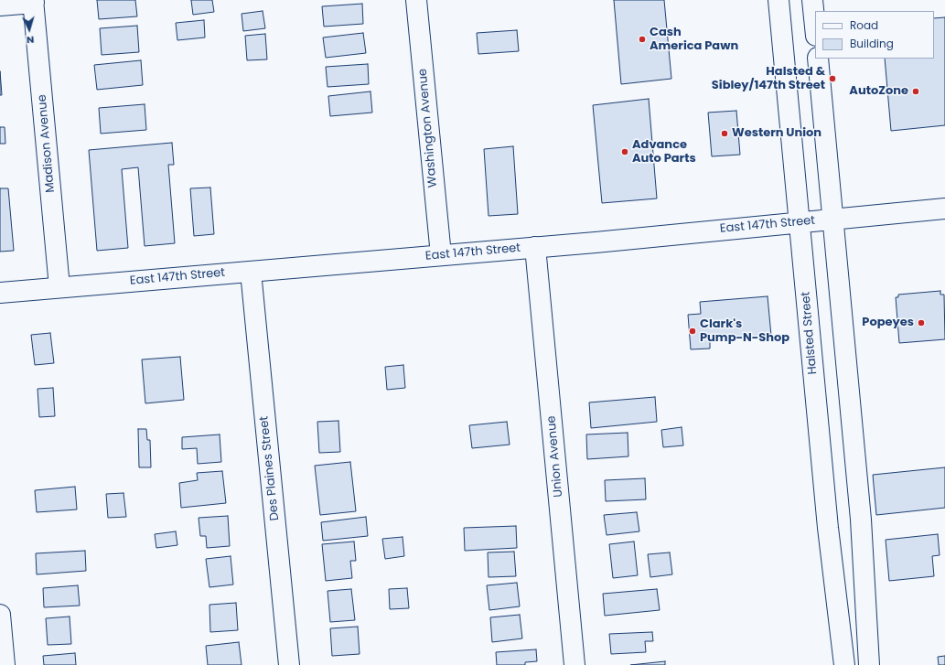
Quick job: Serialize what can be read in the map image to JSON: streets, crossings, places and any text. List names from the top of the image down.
{
  "streets": {
    "main road": [
      "Washington Avenue",
      "Madison Avenue",
      "East 147th Street",
      "Halsted Street",
      "Union Avenue",
      "Des Plaines Street"
    ]
  },
  "crossings": [
    ["Washington Avenue", "East 147th Street"],
    ["Madison Avenue", "East 147th Street"],
    ["East 147th Street", "Halsted Street"],
    ["East 147th Street", "Union Avenue"],
    ["East 147th Street", "Des Plaines Street"]
  ],
  "places": [
    "Cash America Pawn",
    "Halsted & Sibley/147th Street",
    "AutoZone",
    "Western Union",
    "Advance Auto Parts",
    "Popeyes",
    "Clark's Pump-N-Shop"
  ],
  "legend": ["Road", "Building"],
  "north": "bottom"
}
